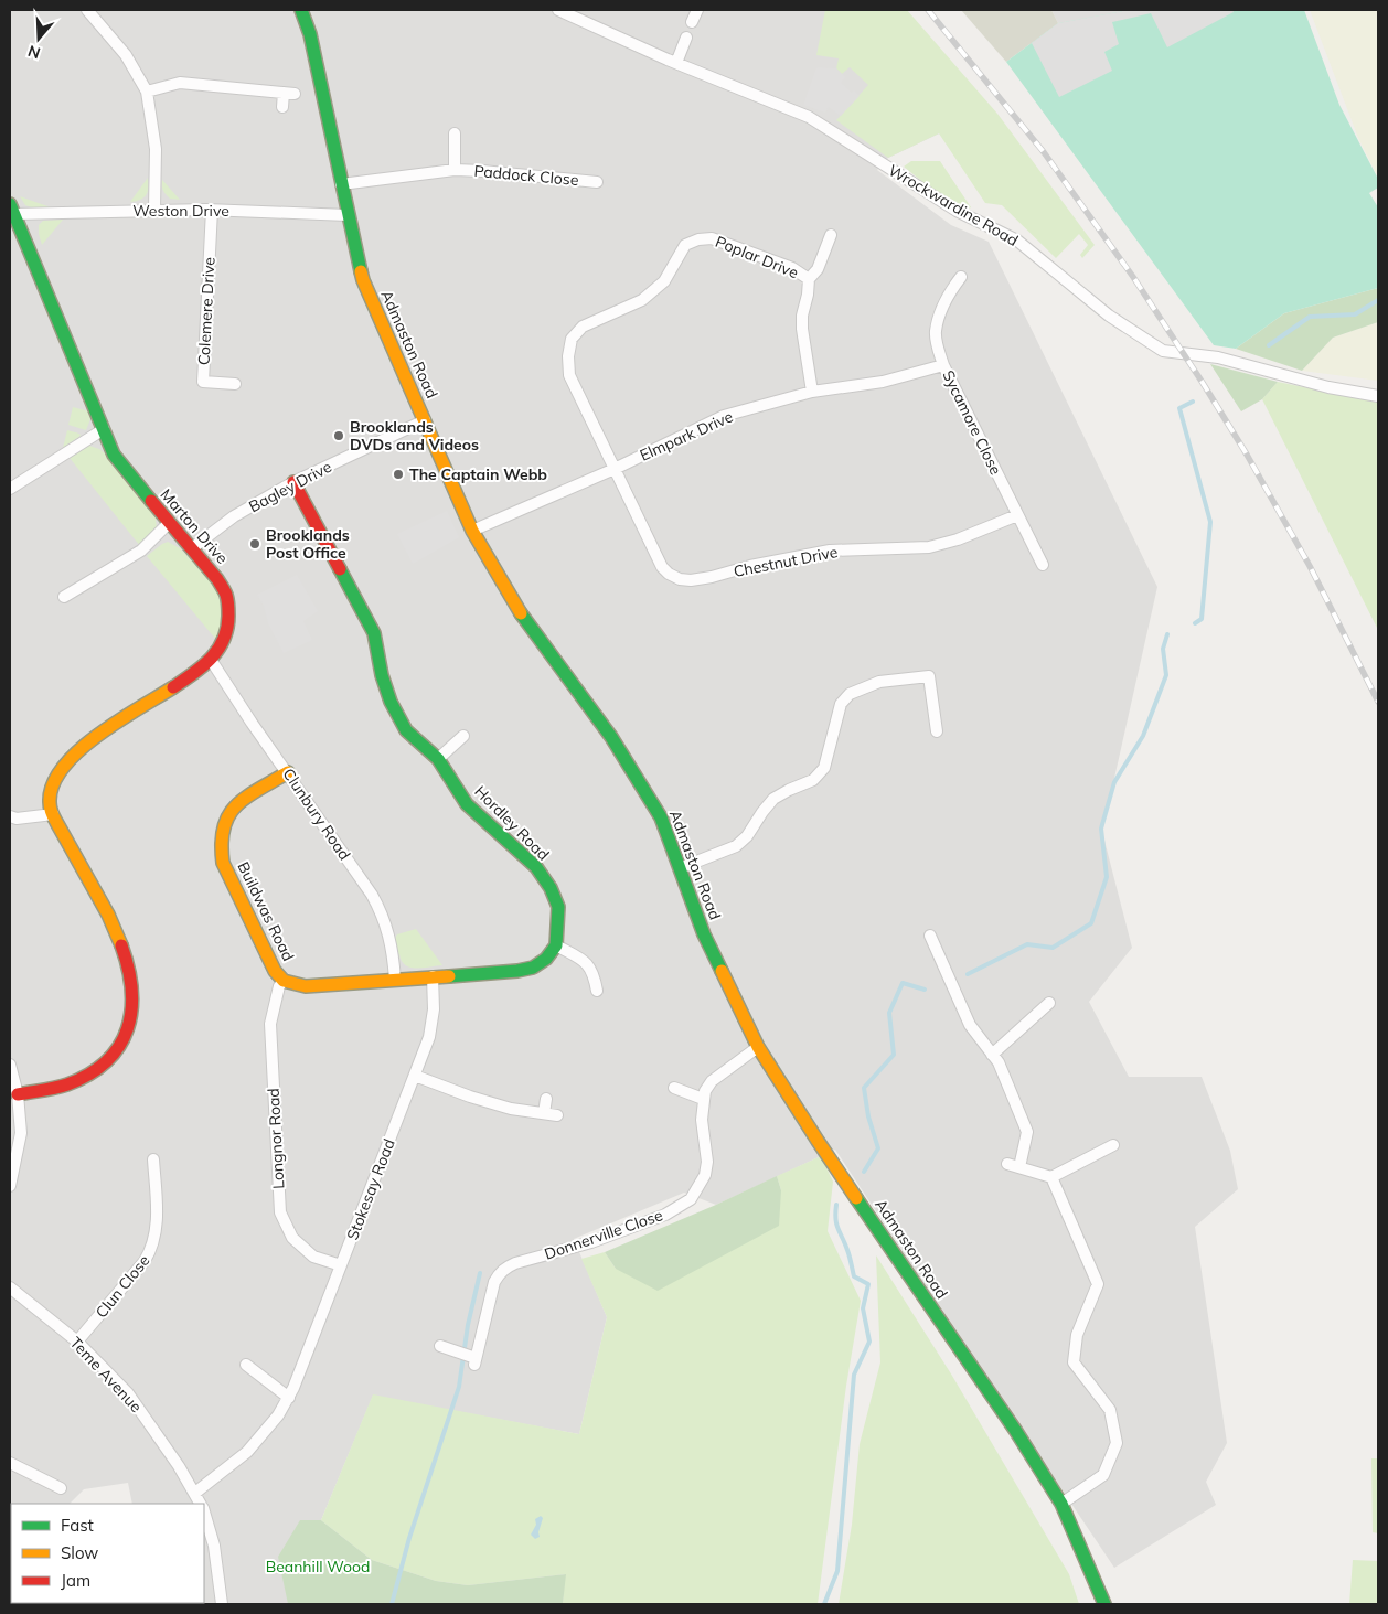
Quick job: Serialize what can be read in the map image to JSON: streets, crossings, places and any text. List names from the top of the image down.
{
  "streets": {
    "street": [
      "Paddock Close",
      "Wrockwardine Road",
      "Weston Drive",
      "Poplar Drive",
      "Colemere Drive",
      "Admaston Road",
      "Sycamore Close",
      "Elmpark Drive",
      "Bagley Drive",
      "Marton Drive",
      "Chestnut Drive",
      "Clunbury Road",
      "Hordley Road",
      "Buildwas Road",
      "Longnor Road",
      "Stokesay Road",
      "Donnerville Close",
      "Clun Close",
      "Teme Avenue"
    ]
  },
  "crossings": [
    ["Paddock Close", "Admaston Road"],
    ["Weston Drive", "Colemere Drive"],
    ["Weston Drive", "Admaston Road"],
    ["Weston Drive", "Marton Drive"],
    ["Poplar Drive", "Elmpark Drive"],
    ["Poplar Drive", "Chestnut Drive"],
    ["Admaston Road", "Elmpark Drive"],
    ["Admaston Road", "Bagley Drive"],
    ["Sycamore Close", "Elmpark Drive"],
    ["Sycamore Close", "Chestnut Drive"],
    ["Elmpark Drive", "Chestnut Drive"],
    ["Bagley Drive", "Marton Drive"],
    ["Bagley Drive", "Hordley Road"],
    ["Marton Drive", "Clunbury Road"],
    ["Clunbury Road", "Buildwas Road"],
    ["Buildwas Road", "Longnor Road"],
    ["Buildwas Road", "Stokesay Road"],
    ["Longnor Road", "Stokesay Road"],
    ["Stokesay Road", "Teme Avenue"],
    ["Clun Close", "Teme Avenue"]
  ],
  "parks": ["Beanhill Wood"],
  "places": ["Brooklands DVDs and Videos", "The Captain Webb", "Brooklands Post Office"],
  "legend": ["Fast", "Slow", "Jam"],
  "north": "bottom"
}
